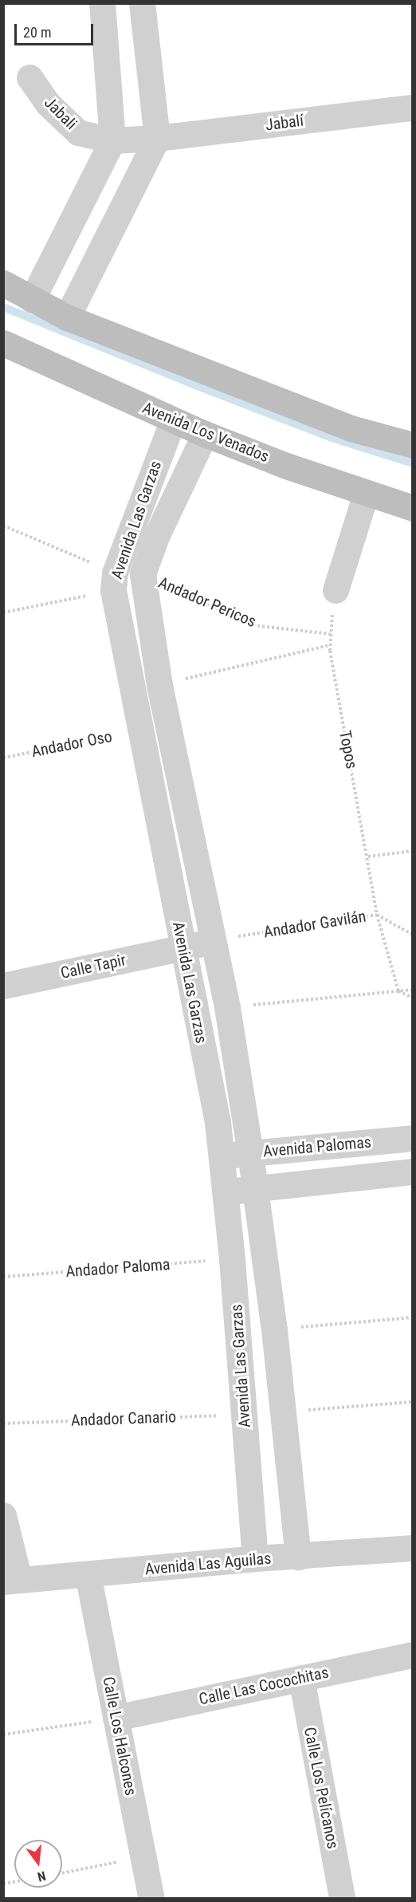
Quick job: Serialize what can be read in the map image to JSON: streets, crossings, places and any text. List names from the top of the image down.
{
  "streets": {
    "street": [
      "Jabali",
      "Jabalí",
      "Avenida Los Venados",
      "Avenida Las Garzas",
      "Calle Tapir",
      "Avenida Palomas",
      "Avenida Las Aguilas",
      "Calle Las Cocochitas",
      "Calle Los Halcones",
      "Calle Los Pelícanos"
    ],
    "path": [
      "Andador Pericos",
      "Andador Oso",
      "Topos",
      "Andador Gavilán",
      "Andador Paloma",
      "Andador Canario"
    ]
  },
  "crossings": [
    ["Jabali", "Jabalí"],
    ["Avenida Los Venados", "Avenida Las Garzas"],
    ["Avenida Las Garzas", "Andador Pericos"],
    ["Avenida Las Garzas", "Andador Oso"],
    ["Avenida Las Garzas", "Andador Gavilán"],
    ["Avenida Las Garzas", "Calle Tapir"],
    ["Avenida Las Garzas", "Avenida Palomas"],
    ["Avenida Las Garzas", "Andador Paloma"],
    ["Avenida Las Garzas", "Andador Canario"],
    ["Avenida Las Garzas", "Avenida Las Aguilas"],
    ["Andador Pericos", "Topos"],
    ["Topos", "Andador Gavilán"],
    ["Andador Gavilán", "Calle Tapir"],
    ["Avenida Las Aguilas", "Calle Los Halcones"],
    ["Calle Las Cocochitas", "Calle Los Halcones"],
    ["Calle Las Cocochitas", "Calle Los Pelícanos"]
  ],
  "scale_bar": "20 m",
  "north": "bottom"
}
